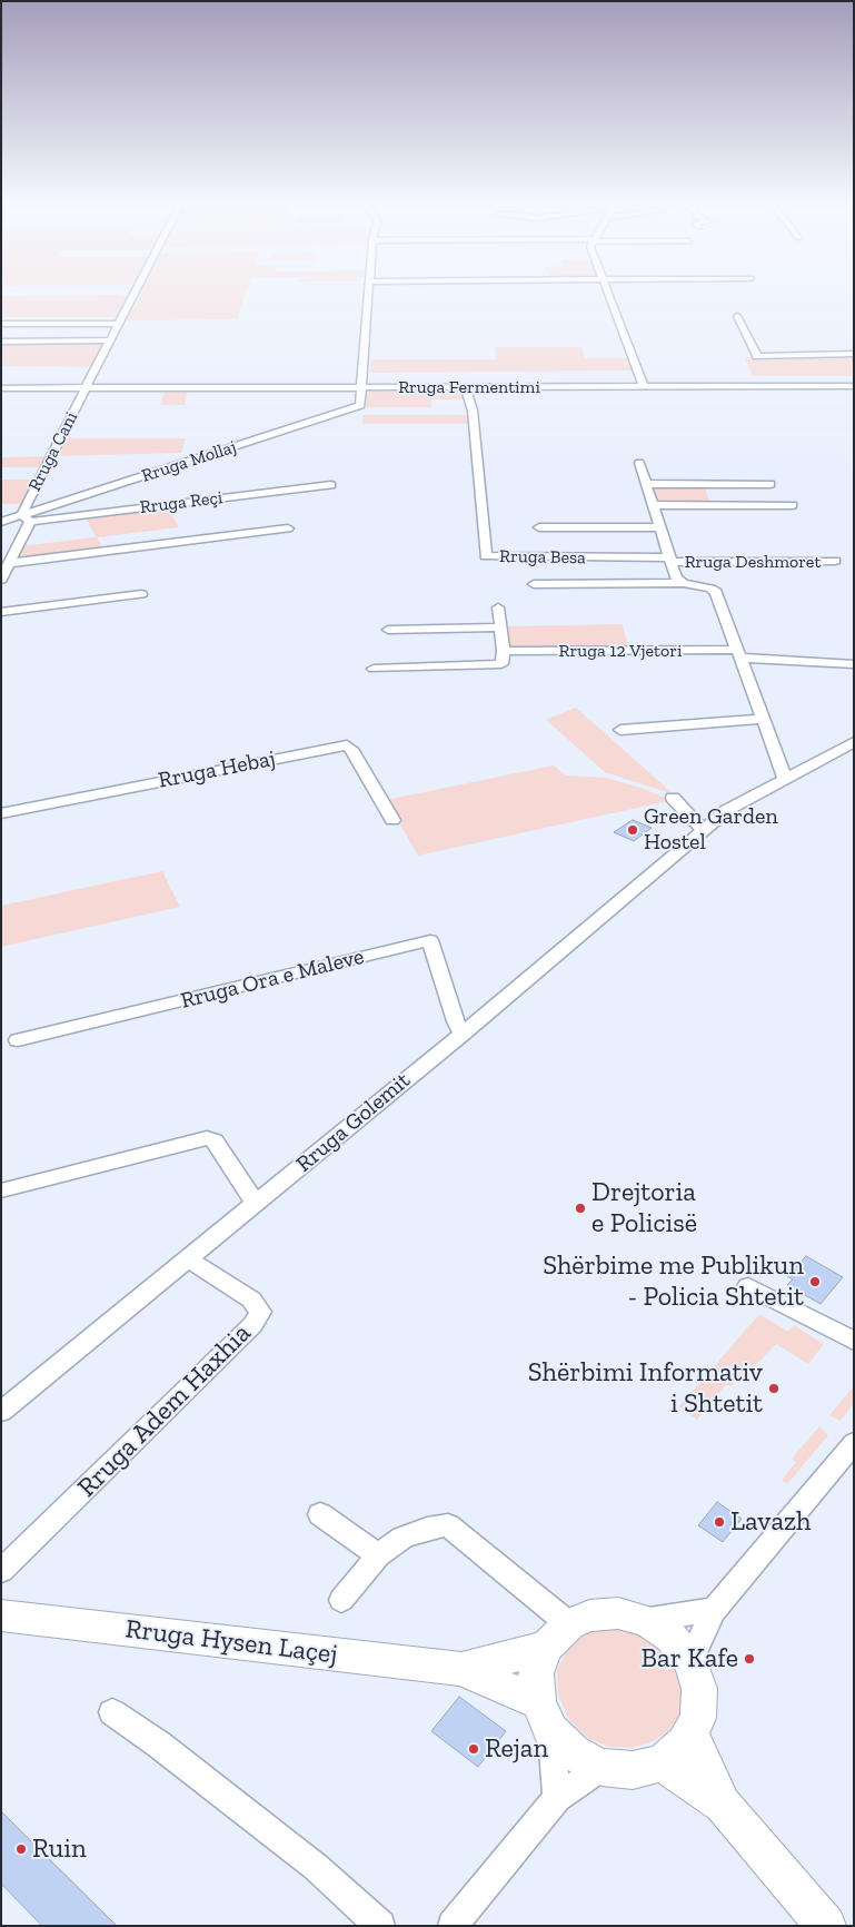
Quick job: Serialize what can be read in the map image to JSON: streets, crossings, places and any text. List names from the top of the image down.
{
  "streets": {
    "main road": ["Rruga Hysen Laçej"],
    "street": [
      "Rruga Fermentimi",
      "Rruga Cani",
      "Rruga Mollaj",
      "Rruga Reçi",
      "Rruga Besa",
      "Rruga Deshmoret",
      "Rruga 12 Vjetori",
      "Rruga Hebaj",
      "Rruga Ora e Maleve",
      "Rruga Golemit",
      "Rruga Adem Haxhia"
    ]
  },
  "crossings": [
    ["Rruga Fermentimi", "Rruga Cani"],
    ["Rruga Fermentimi", "Rruga Mollaj"],
    ["Rruga Fermentimi", "Rruga Besa"],
    ["Rruga Cani", "Rruga Mollaj"],
    ["Rruga Cani", "Rruga Reçi"],
    ["Rruga Mollaj", "Rruga Reçi"],
    ["Rruga Besa", "Rruga Deshmoret"],
    ["Rruga Deshmoret", "Rruga 12 Vjetori"],
    ["Rruga Deshmoret", "Rruga Golemit"],
    ["Rruga Ora e Maleve", "Rruga Golemit"],
    ["Rruga Golemit", "Rruga Adem Haxhia"]
  ],
  "places": [
    "Green Garden Hostel",
    "Drejtoria e Policisë",
    "Shërbime me Publikun - Policia Shtetit",
    "Shërbimi Informativ i Shtetit",
    "Lavazh",
    "Bar Kafe",
    "Rejan",
    "Ruin"
  ]
}
